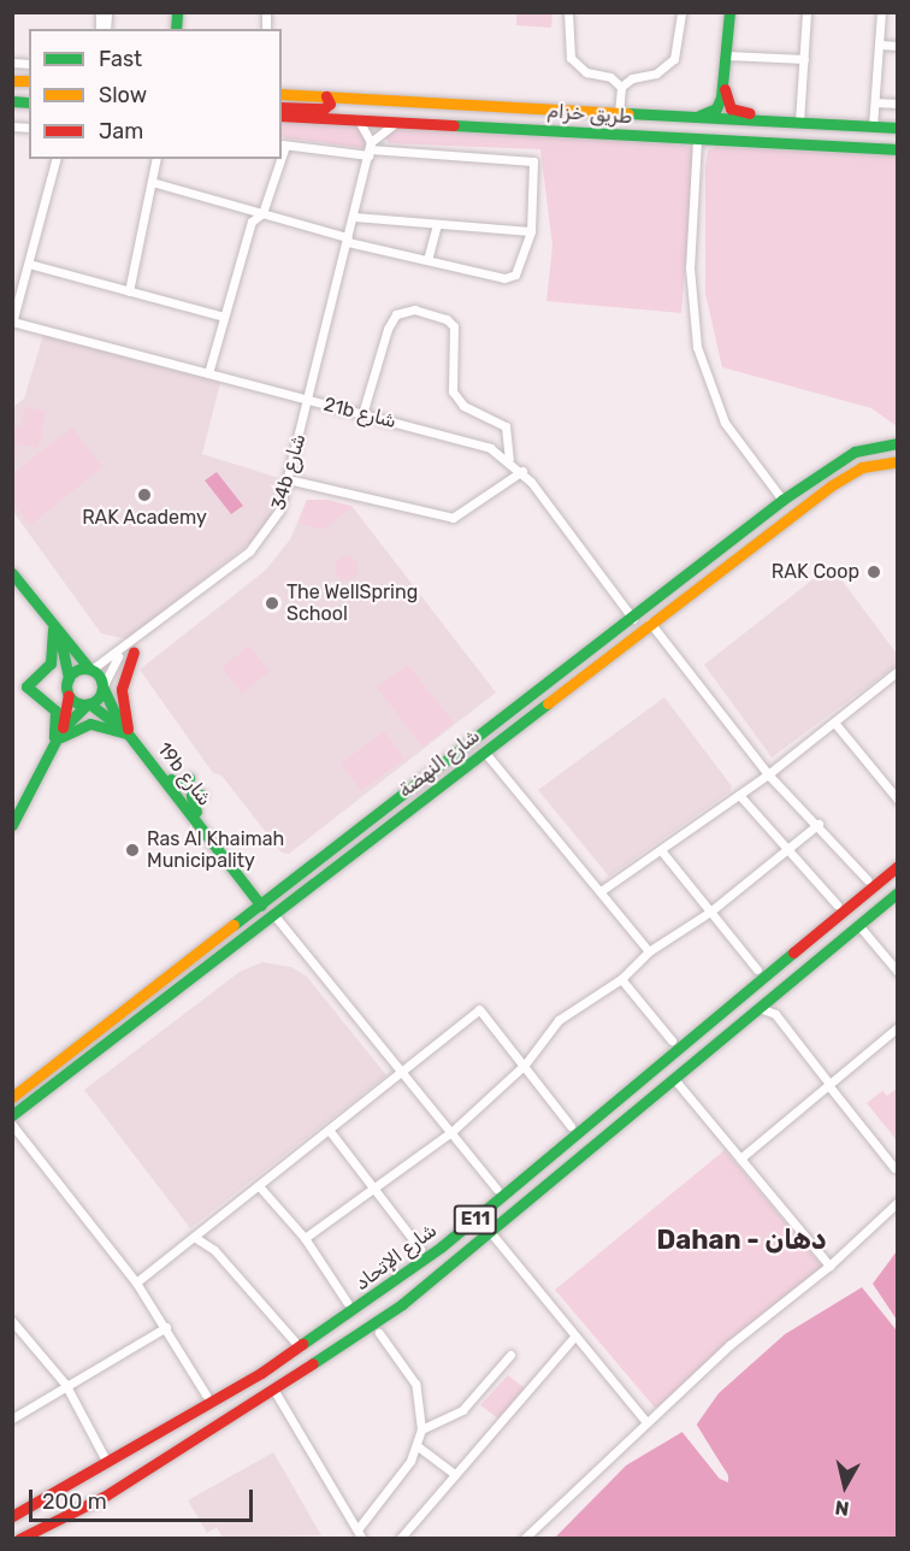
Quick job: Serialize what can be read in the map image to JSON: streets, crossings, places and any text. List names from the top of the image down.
{
  "streets": {
    "main road": [
      "طريق خزام",
      "شارع النهضة",
      "19b شارع",
      "E11",
      "شارع الإتحاد"
    ],
    "street": ["21b شارع", "34b شارع"]
  },
  "crossings": [
    ["21b شارع", "34b شارع"],
    ["21b شارع", "شارع النهضة"],
    ["34b شارع", "19b شارع"],
    ["شارع النهضة", "19b شارع"]
  ],
  "districts": ["Dahan - دهان"],
  "places": [
    "RAK Academy",
    "RAK Coop",
    "The WellSpring School",
    "Ras Al Khaimah Municipality"
  ],
  "legend": ["Fast", "Slow", "Jam"],
  "scale_bar": "200 m",
  "north": "bottom"
}
